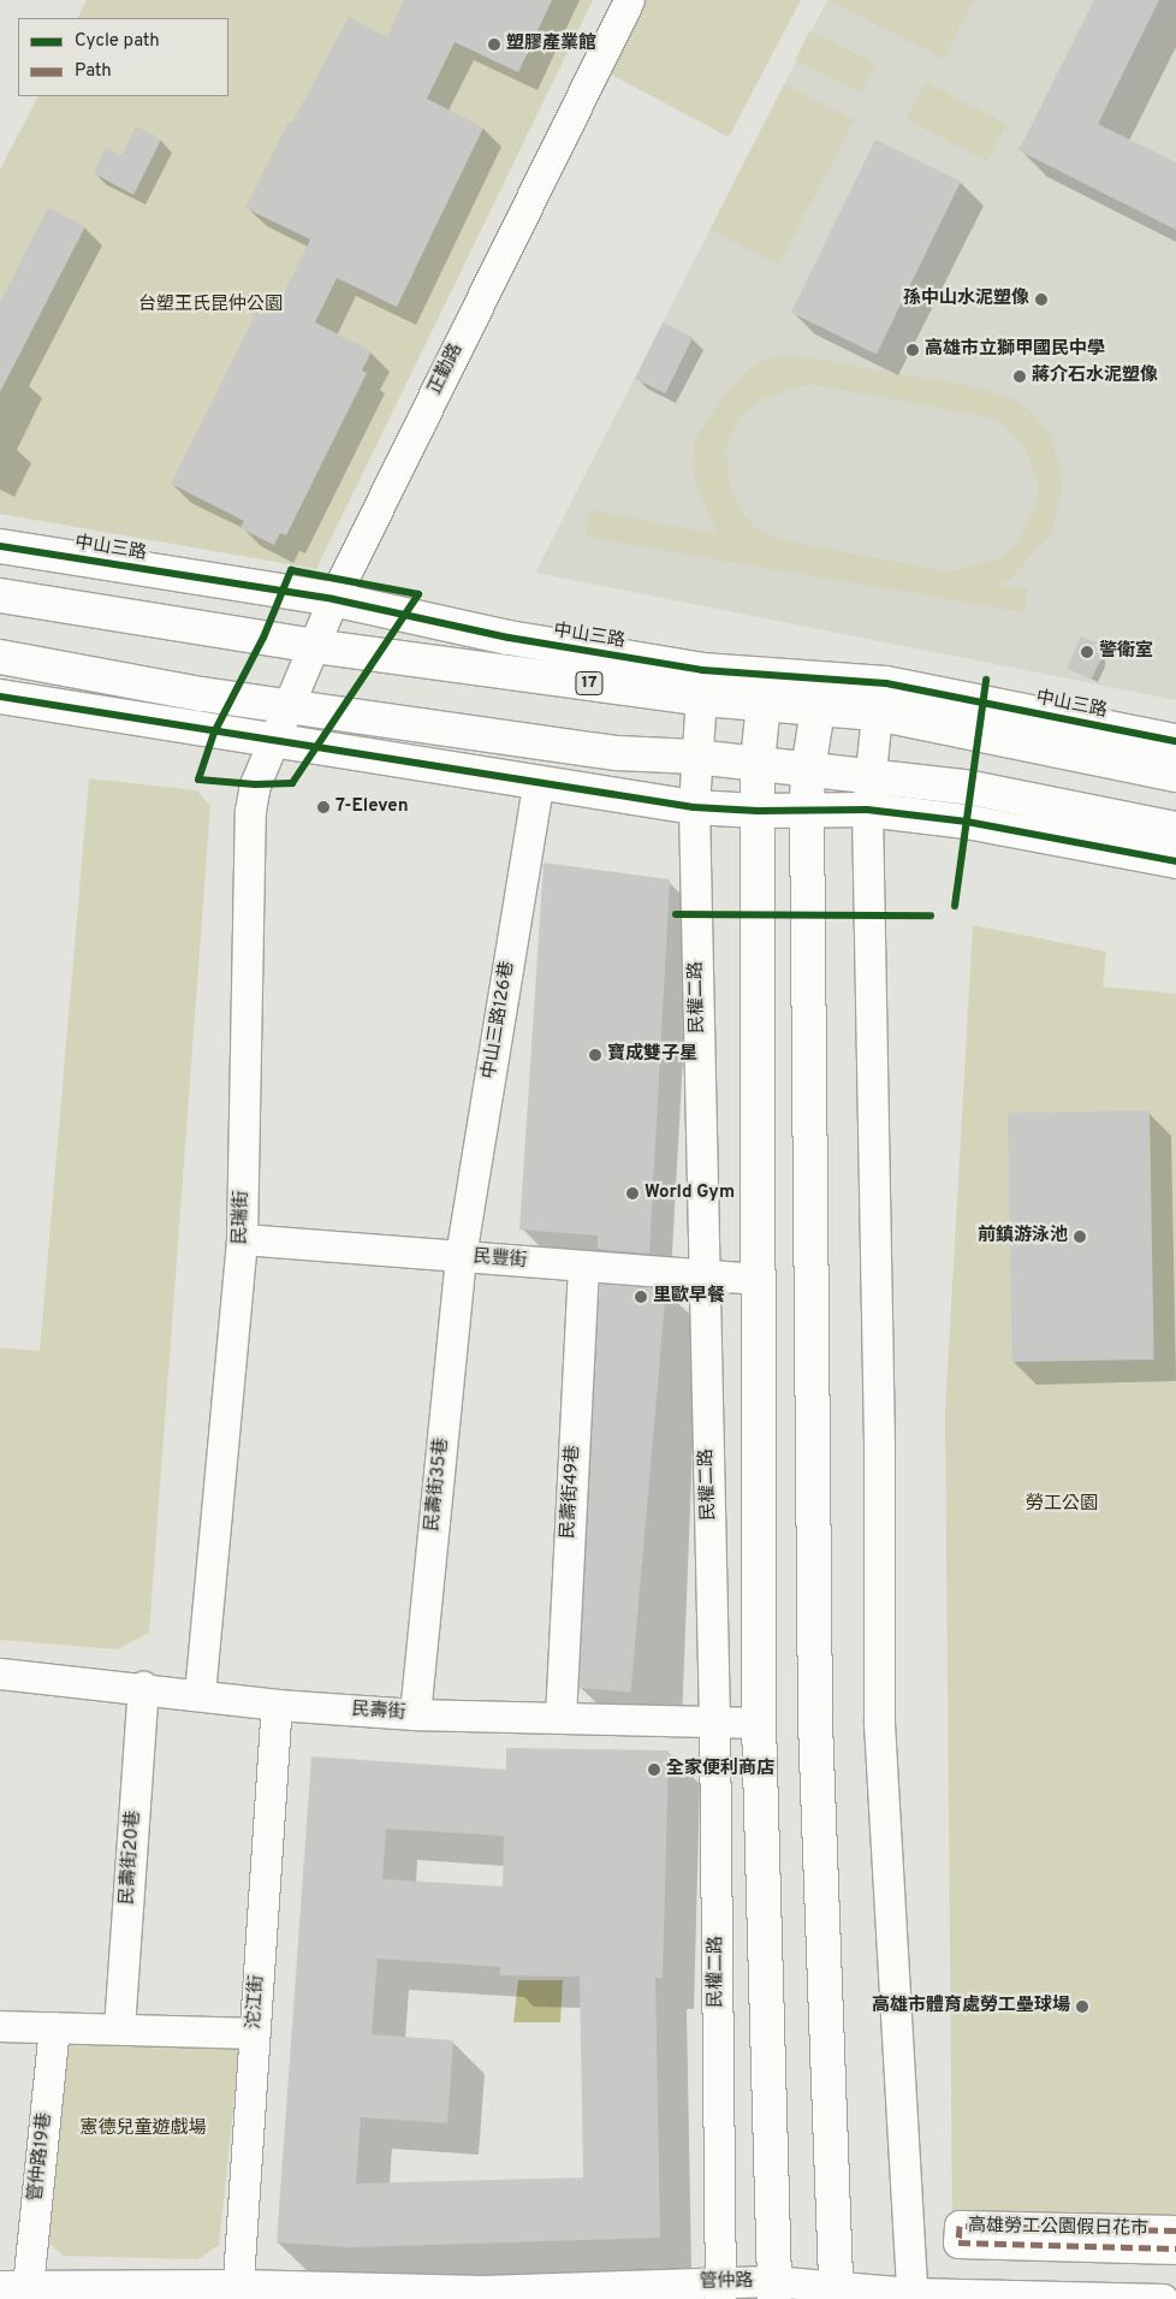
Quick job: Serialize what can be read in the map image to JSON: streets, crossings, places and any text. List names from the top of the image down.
{
  "streets": {
    "main road": ["中山三路", "17"],
    "street": [
      "正勤路",
      "民權二路",
      "中山三路126巷",
      "民瑞街",
      "民豐街",
      "民壽街35巷",
      "民壽街49巷",
      "民壽街",
      "民壽街20巷",
      "沱江街",
      "管仲路19巷",
      "高雄勞工公園假日花市",
      "管仲路"
    ]
  },
  "crossings": [
    ["正勤路", "中山三路"],
    ["正勤路", "民瑞街"],
    ["中山三路", "民權二路"],
    ["民權二路", "民豐街"],
    ["民權二路", "民壽街"],
    ["民權二路", "管仲路"],
    ["中山三路126巷", "民豐街"],
    ["中山三路126巷", "民壽街35巷"],
    ["民瑞街", "民豐街"],
    ["民瑞街", "民壽街"],
    ["民豐街", "民壽街35巷"],
    ["民豐街", "民壽街49巷"],
    ["民壽街35巷", "民壽街"],
    ["民壽街49巷", "民壽街"],
    ["民壽街", "民壽街20巷"],
    ["民壽街", "沱江街"],
    ["沱江街", "管仲路"],
    ["管仲路19巷", "管仲路"]
  ],
  "parks": ["台塑王氏昆仲公園", "勞工公園", "憲德兒童遊戲場"],
  "places": [
    "塑膠產業館",
    "孫中山水泥塑像",
    "高雄市立獅甲國民中學",
    "蔣介石水泥塑像",
    "警衛室",
    "7-Eleven",
    "寶成雙子星",
    "World Gym",
    "前鎮游泳池",
    "里歐早餐",
    "全家便利商店",
    "高雄市體育處勞工壘球場"
  ],
  "legend": ["Cycle path", "Path"]
}
